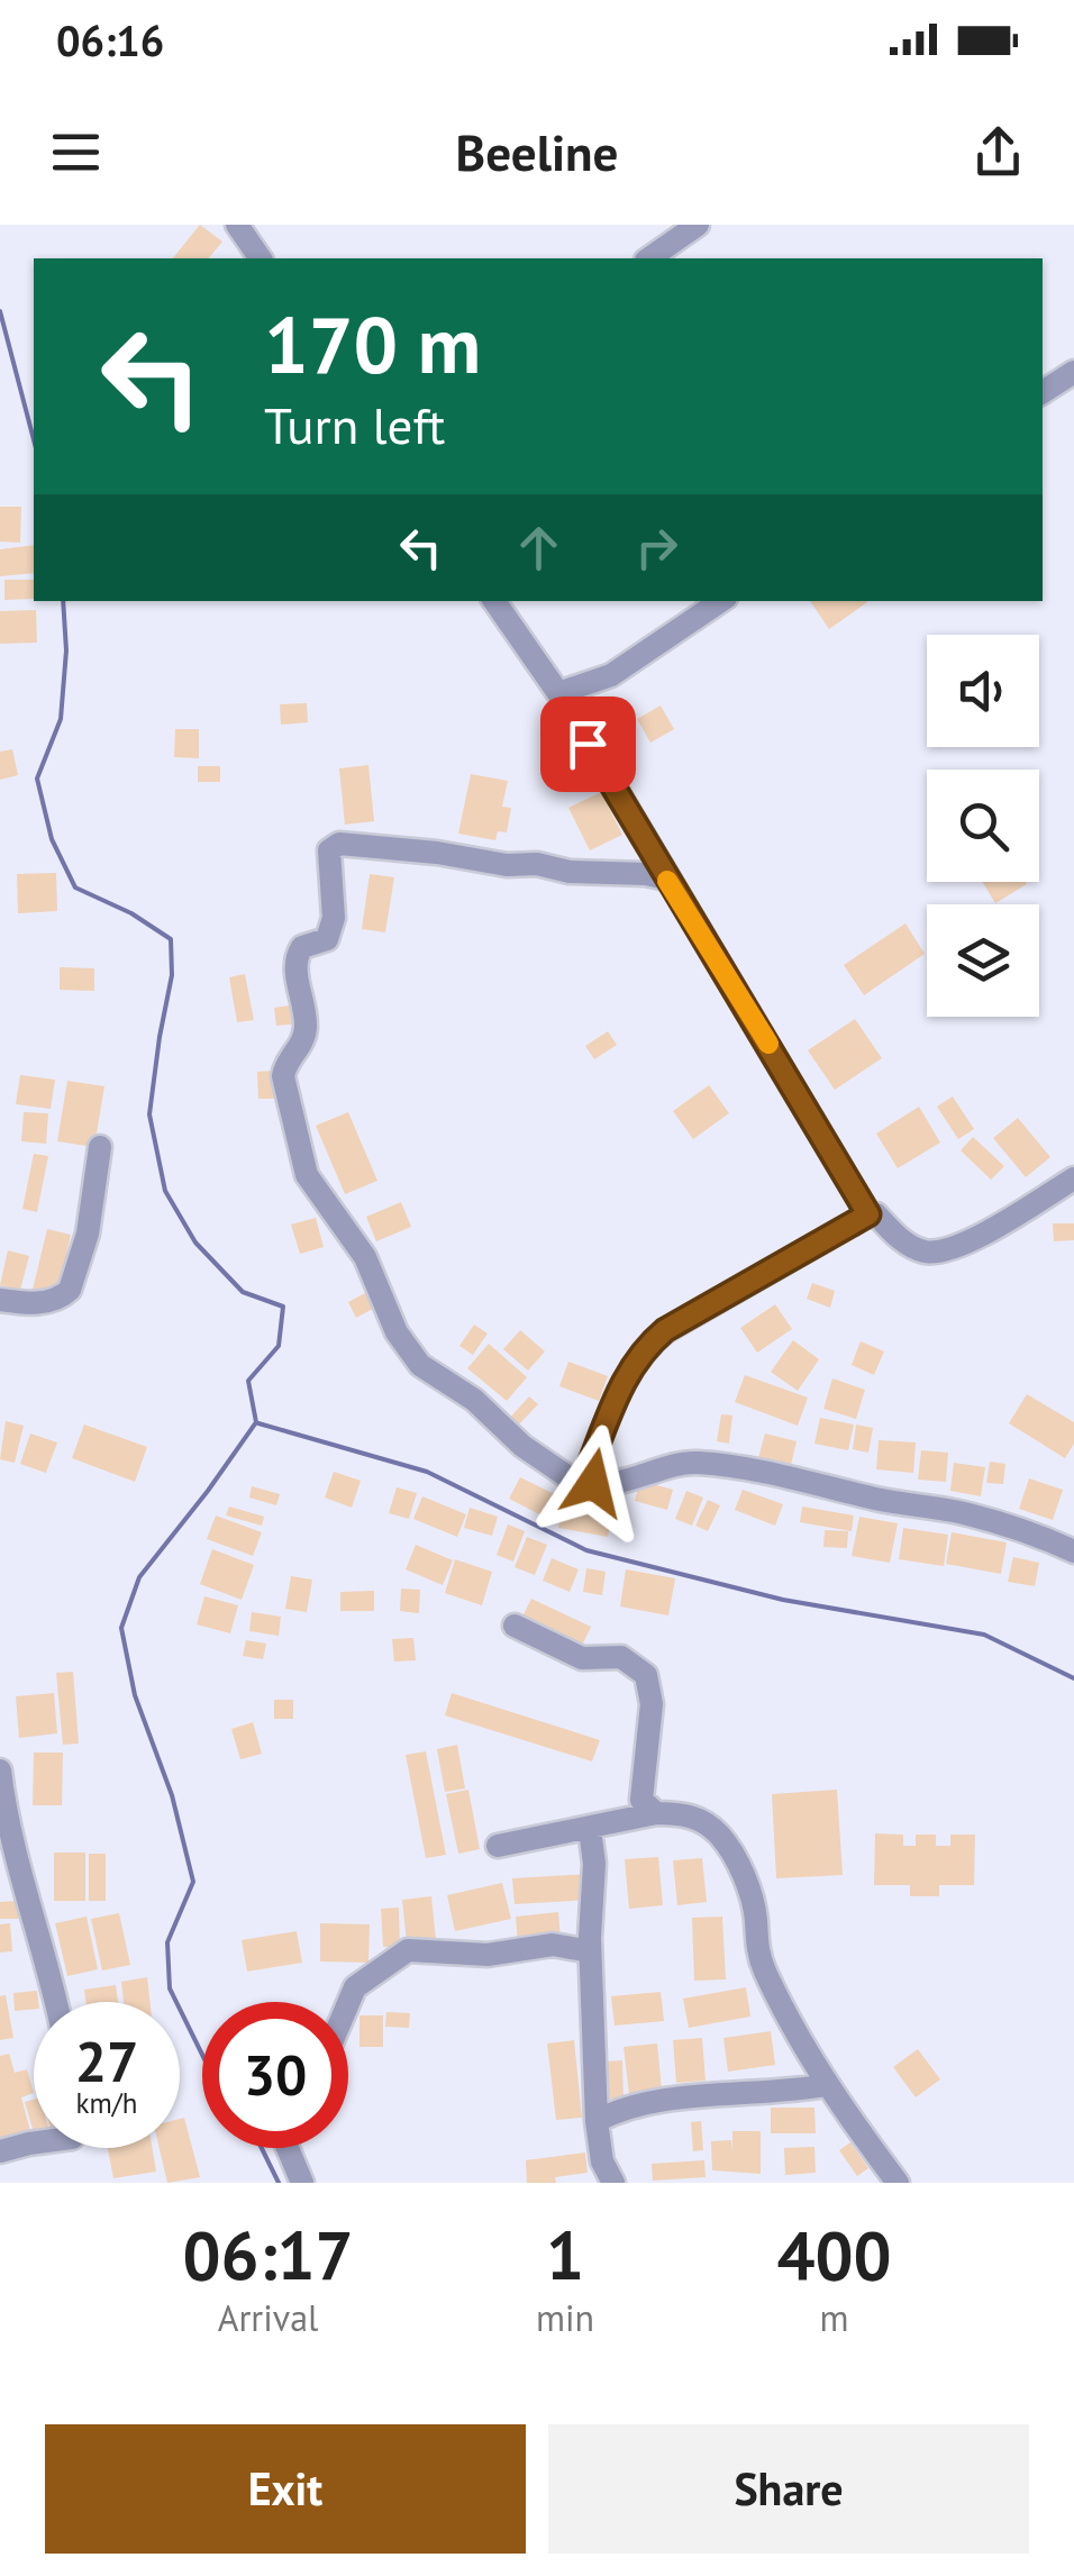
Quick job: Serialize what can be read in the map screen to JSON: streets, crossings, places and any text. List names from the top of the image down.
{
  "page": {
    "status": "06:16",
    "header": "Beeline",
    "turn": ["170 m", "Turn left"],
    "speed": "27 km/h",
    "limit": "30",
    "eta": [
      "06:17",
      "Arrival",
      "1",
      "min",
      "400",
      "m"
    ],
    "buttons": ["Exit", "Share"]
  }
}
